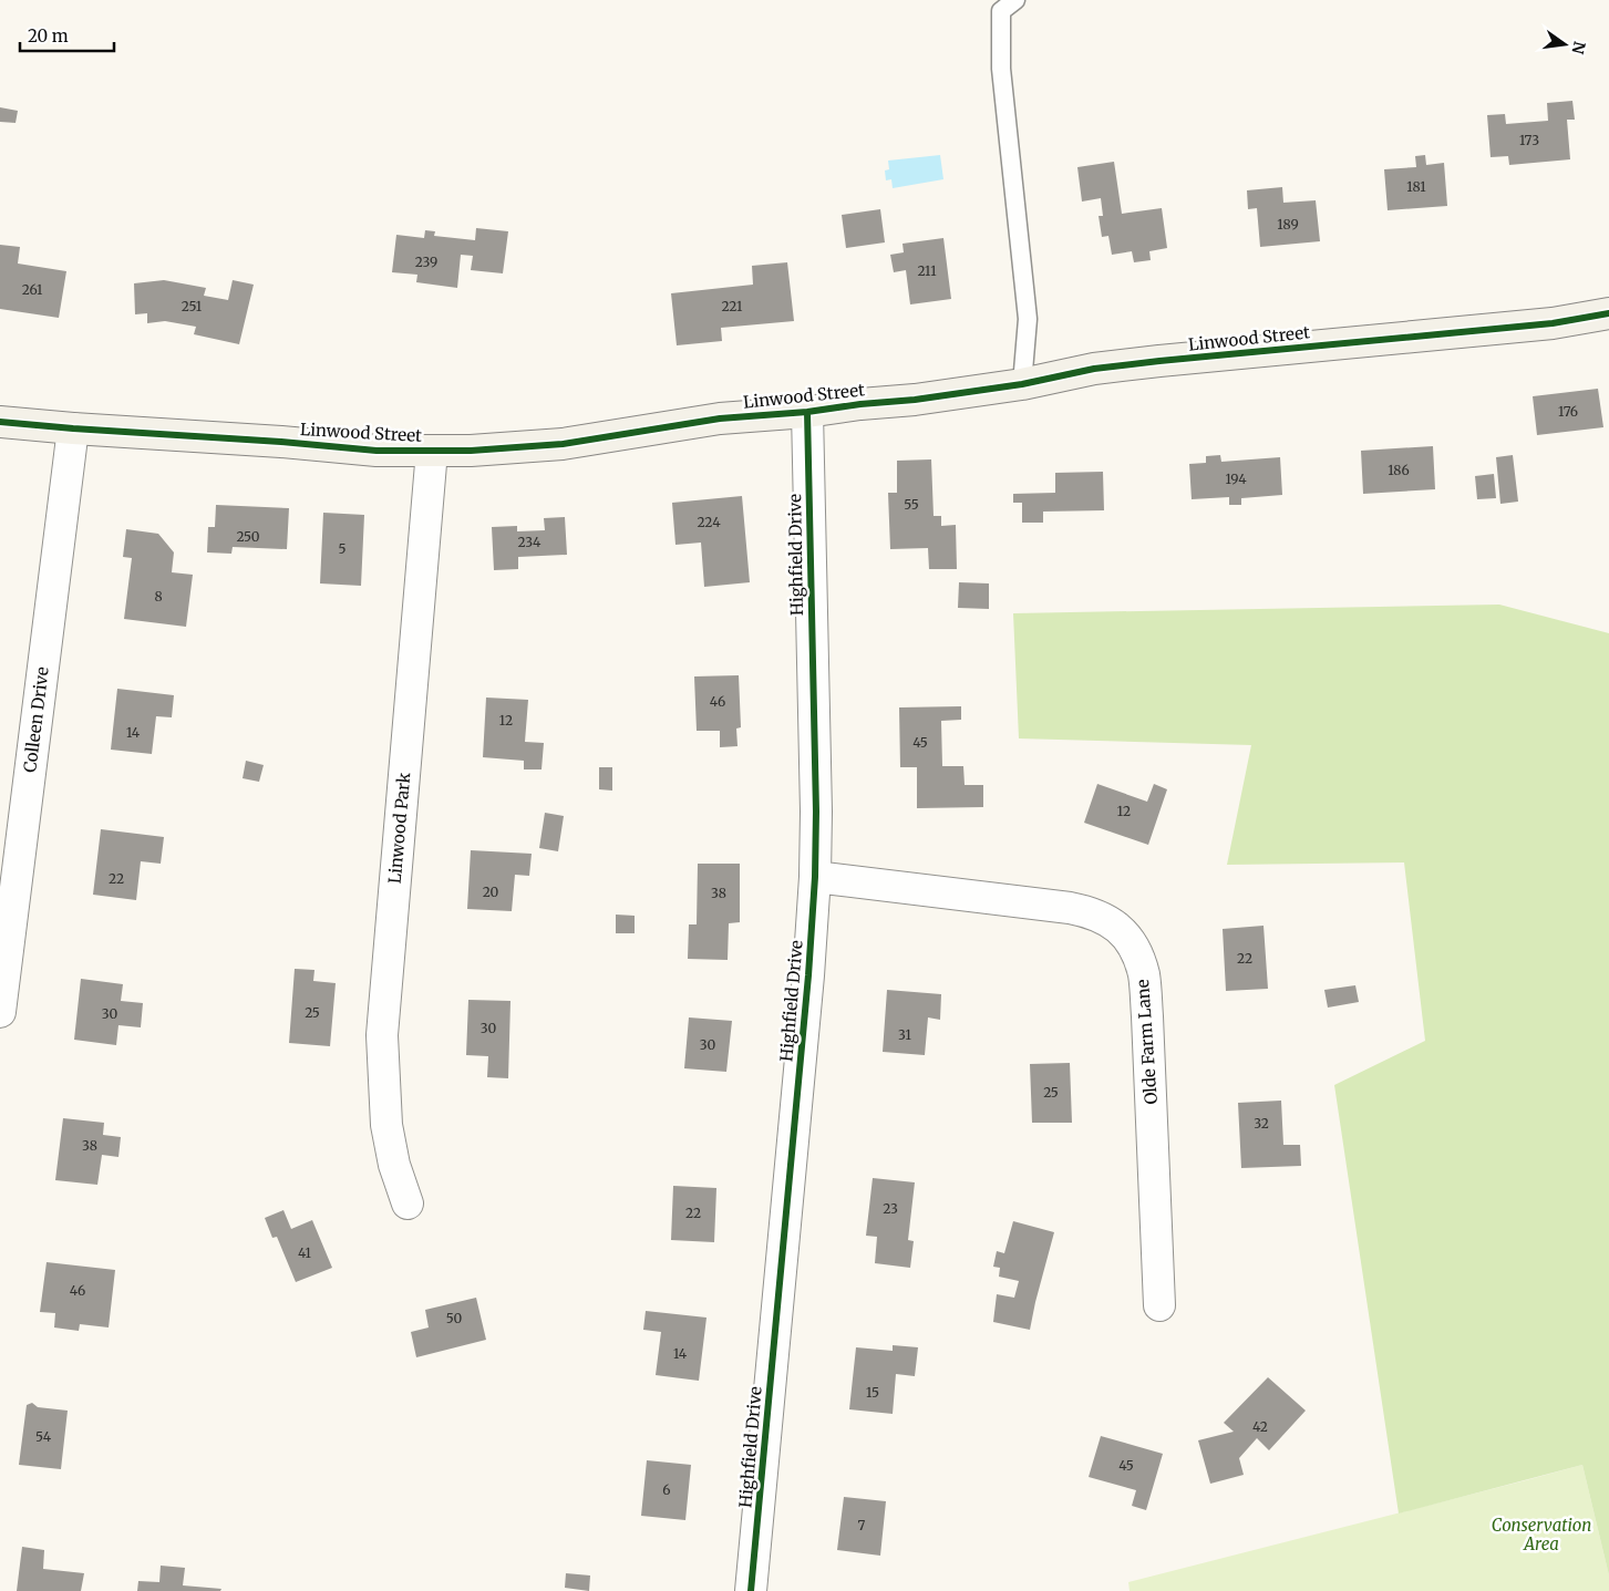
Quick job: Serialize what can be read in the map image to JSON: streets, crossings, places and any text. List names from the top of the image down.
{
  "streets": {
    "street": [
      "Linwood Street",
      "Highfield Drive",
      "Colleen Drive",
      "Linwood Park",
      "Olde Farm Lane"
    ]
  },
  "crossings": [
    ["Linwood Street", "Highfield Drive"],
    ["Linwood Street", "Colleen Drive"],
    ["Linwood Street", "Linwood Park"],
    ["Highfield Drive", "Olde Farm Lane"]
  ],
  "parks": ["Conservation Area"],
  "house_numbers": [
    "173",
    "181",
    "189",
    "239",
    "211",
    "261",
    "251",
    "221",
    "176",
    "186",
    "194",
    "55",
    "224",
    "250",
    "234",
    "5",
    "8",
    "46",
    "12",
    "14",
    "45",
    "12",
    "22",
    "20",
    "38",
    "22",
    "25",
    "30",
    "30",
    "31",
    "30",
    "25",
    "32",
    "38",
    "23",
    "22",
    "41",
    "46",
    "50",
    "14",
    "15",
    "42",
    "54",
    "45",
    "6",
    "7"
  ],
  "scale_bar": "20 m",
  "north": "right"
}
